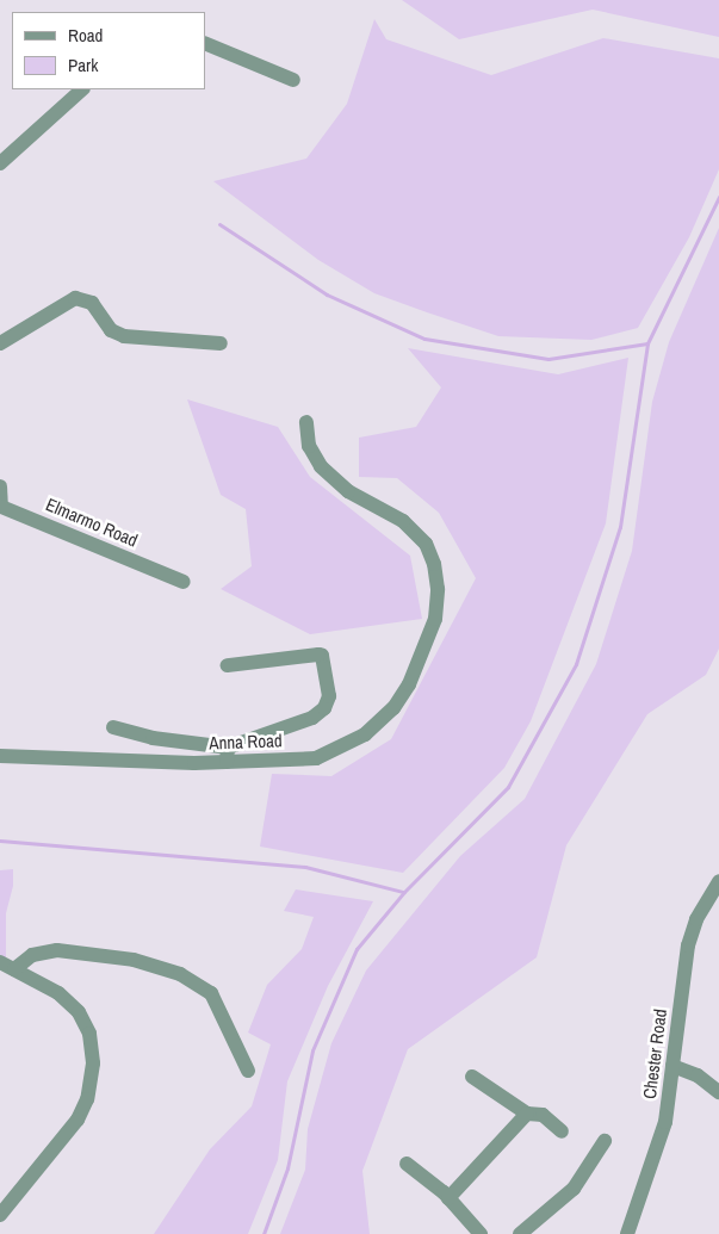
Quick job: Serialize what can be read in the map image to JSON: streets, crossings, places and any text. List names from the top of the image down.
{
  "streets": {
    "street": ["Elmarmo Road", "Anna Road", "Chester Road"]
  },
  "legend": ["Road", "Park"]
}
